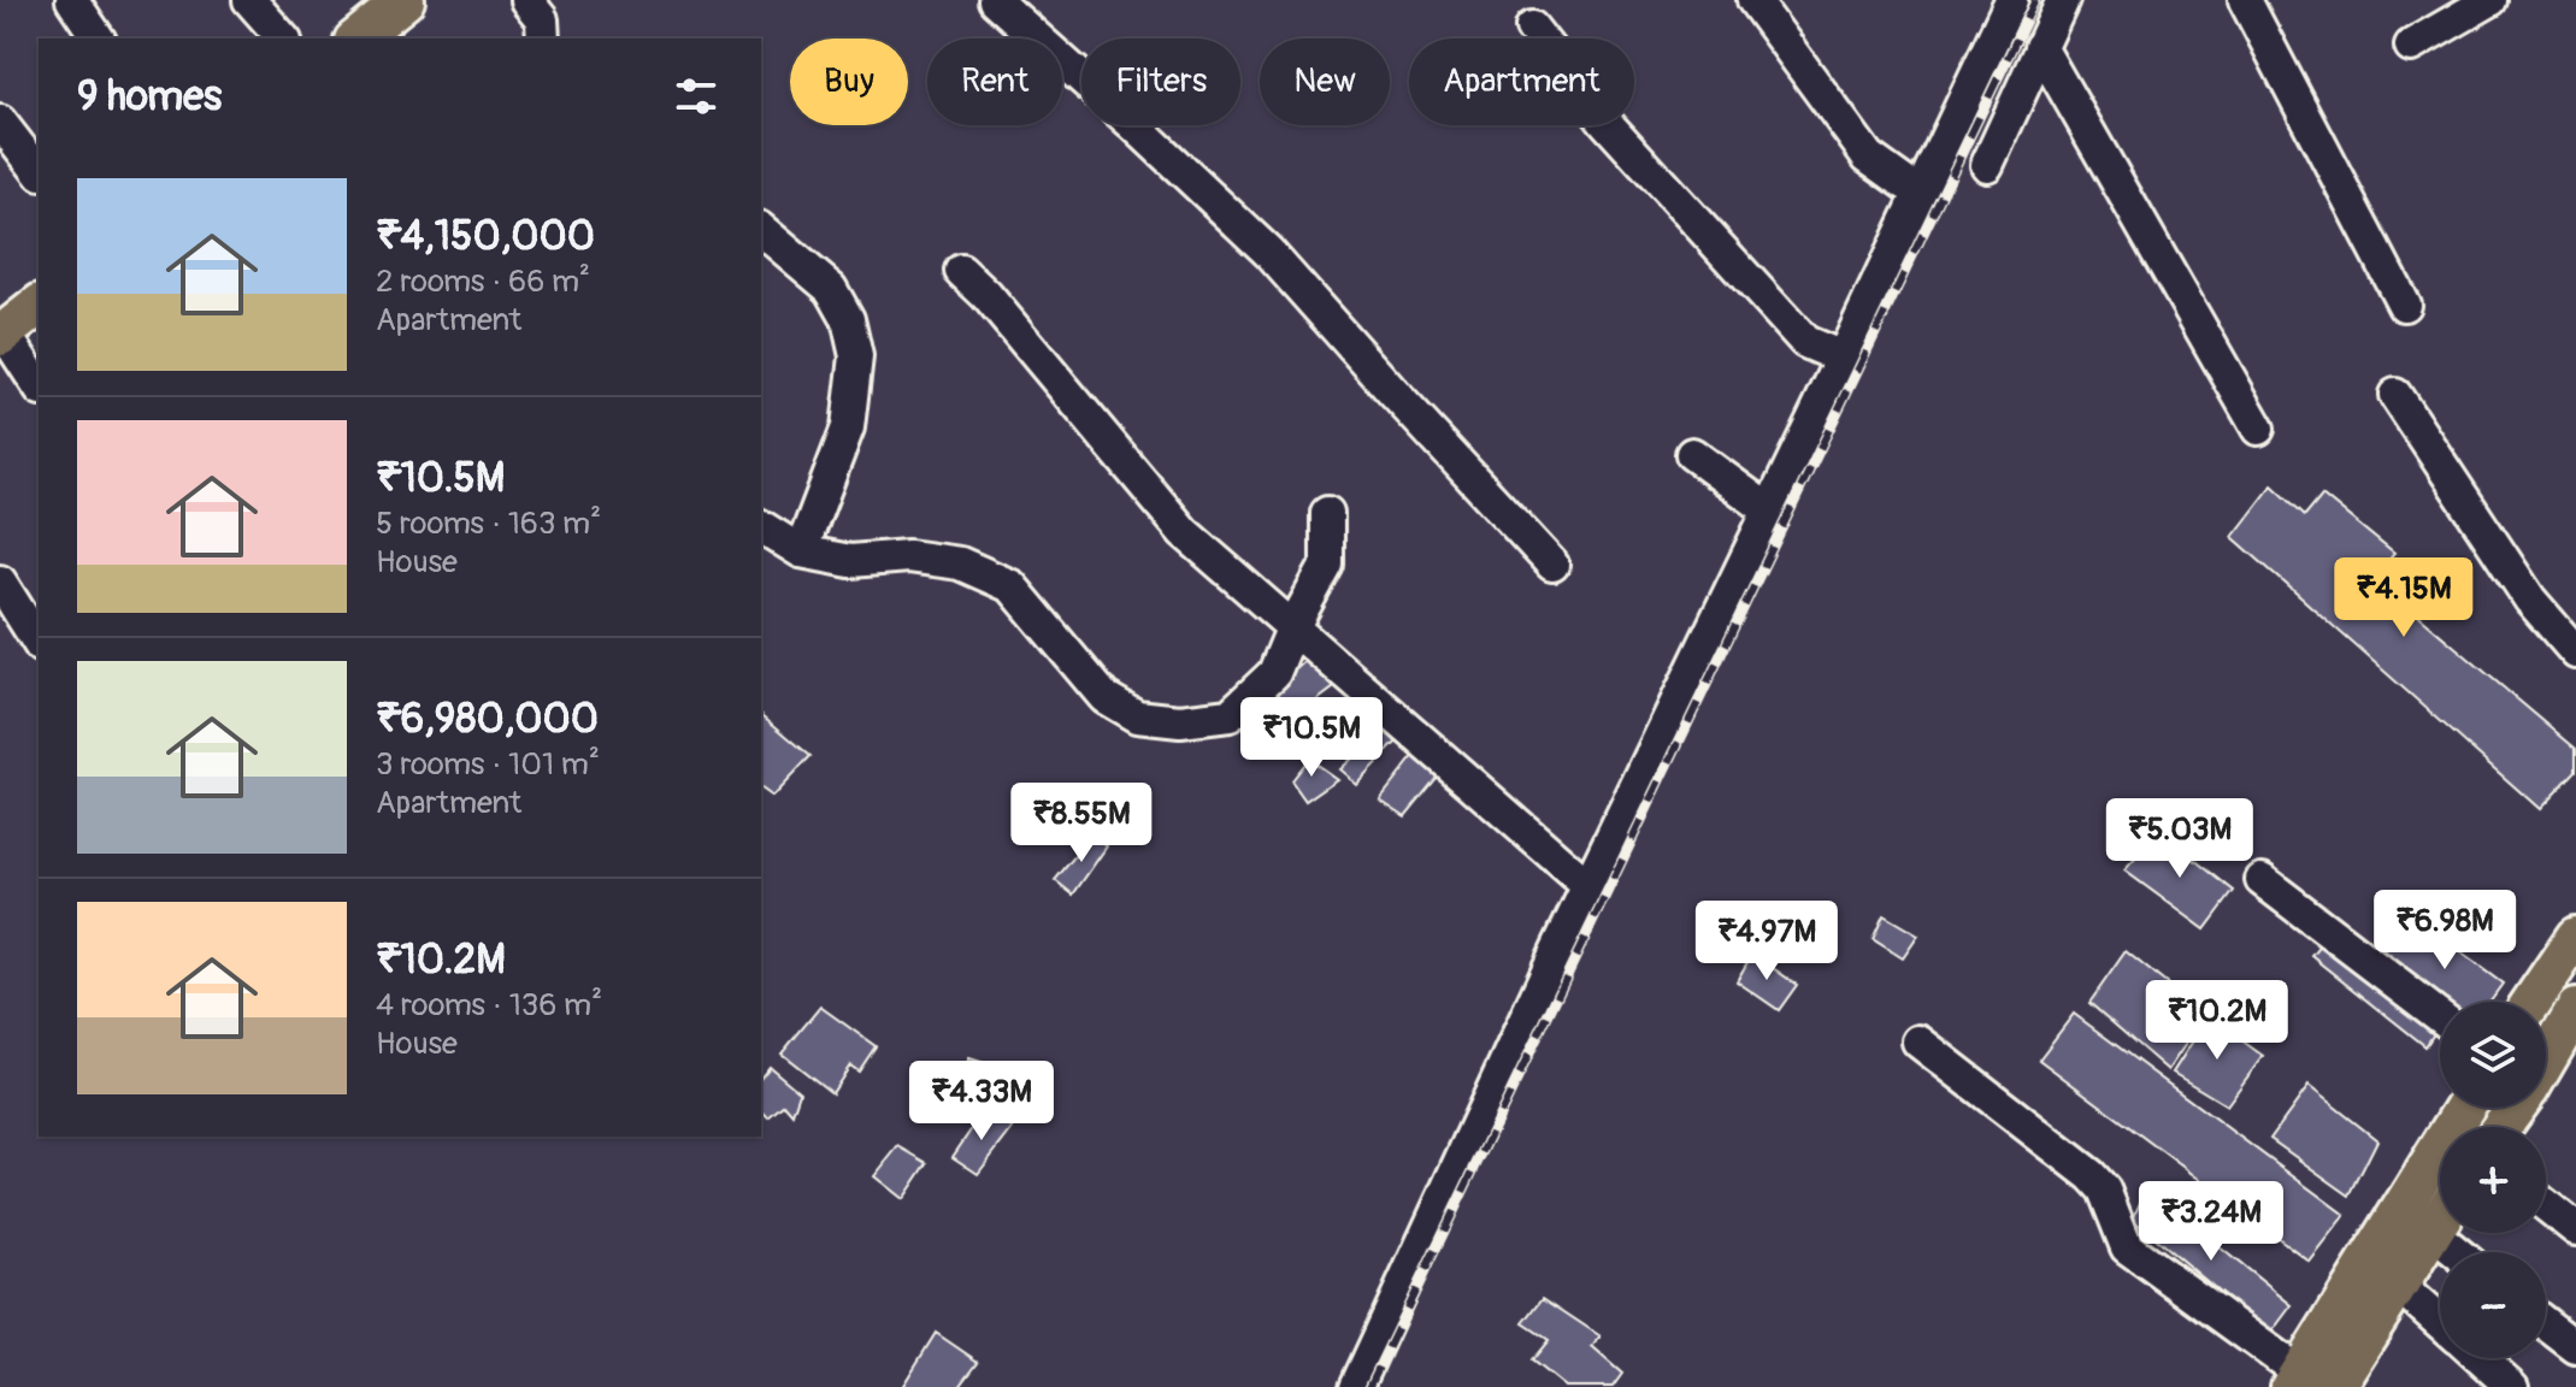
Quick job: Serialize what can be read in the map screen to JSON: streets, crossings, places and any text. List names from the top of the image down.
{
  "page": {
    "chip": [
      "Buy",
      "Rent",
      "Filters",
      "New",
      "Apartment"
    ],
    "heading": "9 homes",
    "list": [
      {
        "name": "₹4,150,000",
        "note": "2 rooms · 66 m² · Apartment"
      },
      {
        "name": "₹10.5M",
        "note": "5 rooms · 163 m² · House"
      },
      {
        "name": "₹6,980,000",
        "note": "3 rooms · 101 m² · Apartment"
      },
      {
        "name": "₹10.2M",
        "note": "4 rooms · 136 m² · House"
      }
    ],
    "price": [
      "₹4.15M",
      "₹10.5M",
      "₹8.55M",
      "₹5.03M",
      "₹6.98M",
      "₹4.97M",
      "₹10.2M",
      "₹4.33M",
      "₹3.24M"
    ],
    "map_buttons": ["+", "−"]
  }
}
